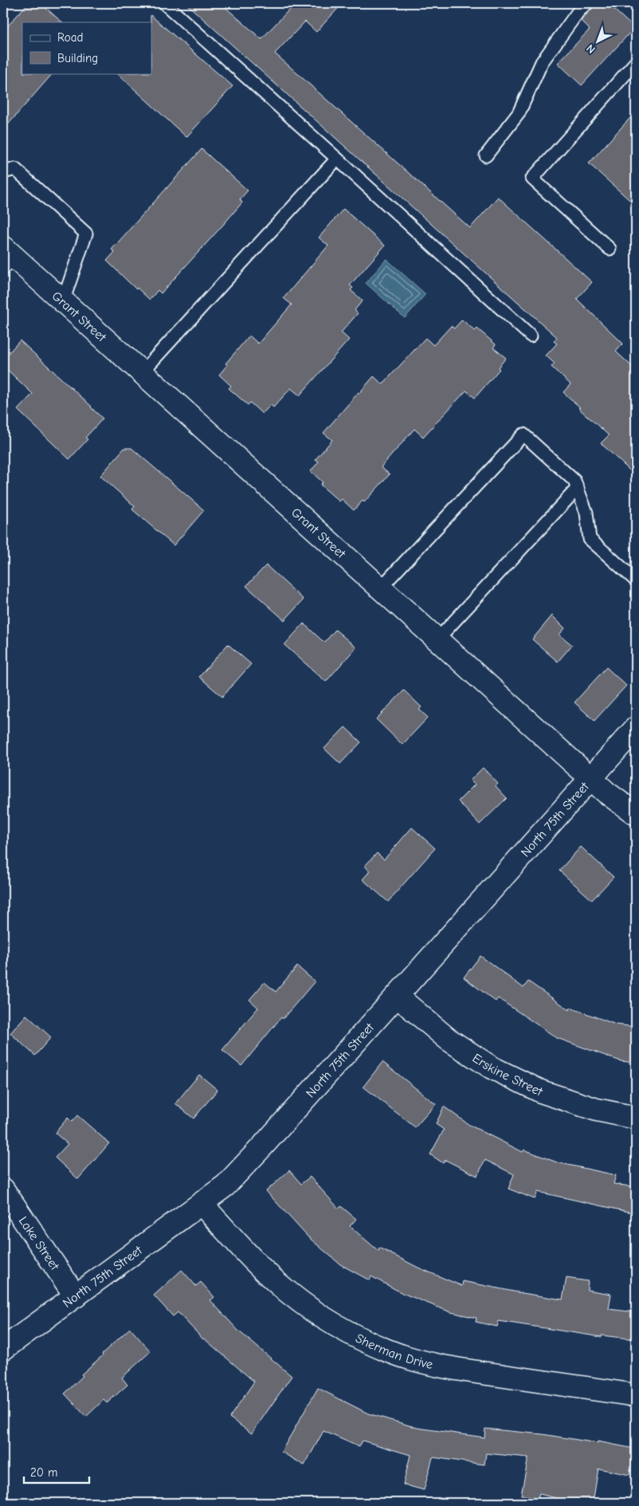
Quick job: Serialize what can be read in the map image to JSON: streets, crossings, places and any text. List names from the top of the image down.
{
  "streets": {
    "street": [
      "Grant Street",
      "North 75th Street",
      "Erskine Street",
      "Lake Street",
      "Sherman Drive"
    ]
  },
  "crossings": [
    ["Grant Street", "North 75th Street"],
    ["North 75th Street", "Erskine Street"],
    ["North 75th Street", "Lake Street"],
    ["North 75th Street", "Sherman Drive"]
  ],
  "legend": ["Road", "Building"],
  "scale_bar": "20 m",
  "north": "bottom left"
}
